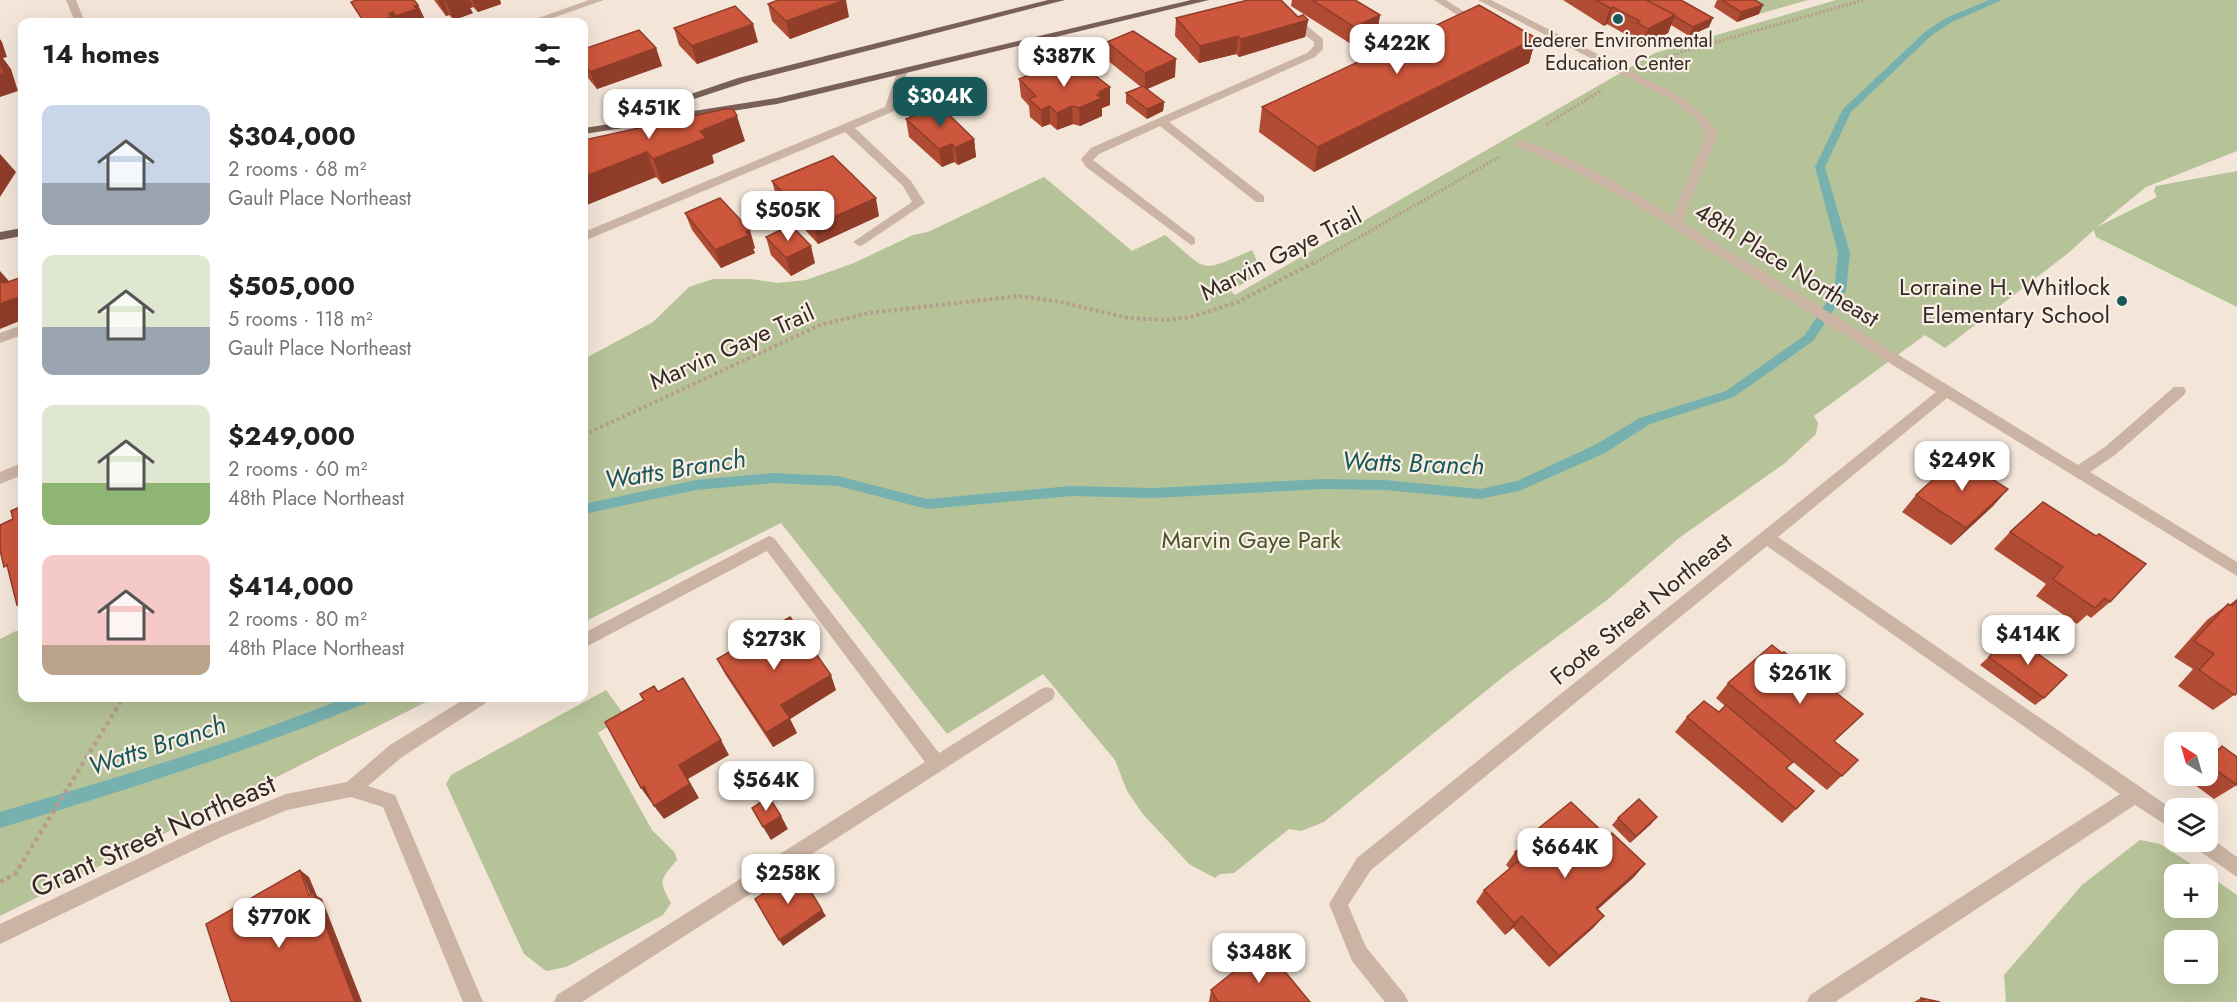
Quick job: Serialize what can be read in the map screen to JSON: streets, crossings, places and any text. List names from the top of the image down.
{
  "streets": {
    "street": ["48th Place Northeast", "Foote Street Northeast", "Grant Street Northeast"],
    "path": ["Marvin Gaye Trail"]
  },
  "crossings": [
    ["Marvin Gaye Trail", "48th Place Northeast"],
    ["48th Place Northeast", "Foote Street Northeast"]
  ],
  "water": ["Watts Branch"],
  "parks": ["Marvin Gaye Park"],
  "places": ["Lederer Environmental Education Center", "Lorraine H. Whitlock Elementary School"],
  "north": "top left",
  "page": {
    "heading": "14 homes",
    "price": [
      "$422K",
      "$387K",
      "$304K",
      "$451K",
      "$505K",
      "$249K",
      "$414K",
      "$273K",
      "$261K",
      "$564K",
      "$664K",
      "$258K",
      "$770K",
      "$348K"
    ],
    "list": [
      {
        "name": "$304,000",
        "note": "2 rooms · 68 m² · Gault Place Northeast"
      },
      {
        "name": "$505,000",
        "note": "5 rooms · 118 m² · Gault Place Northeast"
      },
      {
        "name": "$249,000",
        "note": "2 rooms · 60 m² · 48th Place Northeast"
      },
      {
        "name": "$414,000",
        "note": "2 rooms · 80 m² · 48th Place Northeast"
      }
    ],
    "map_buttons": ["+", "−"]
  }
}
